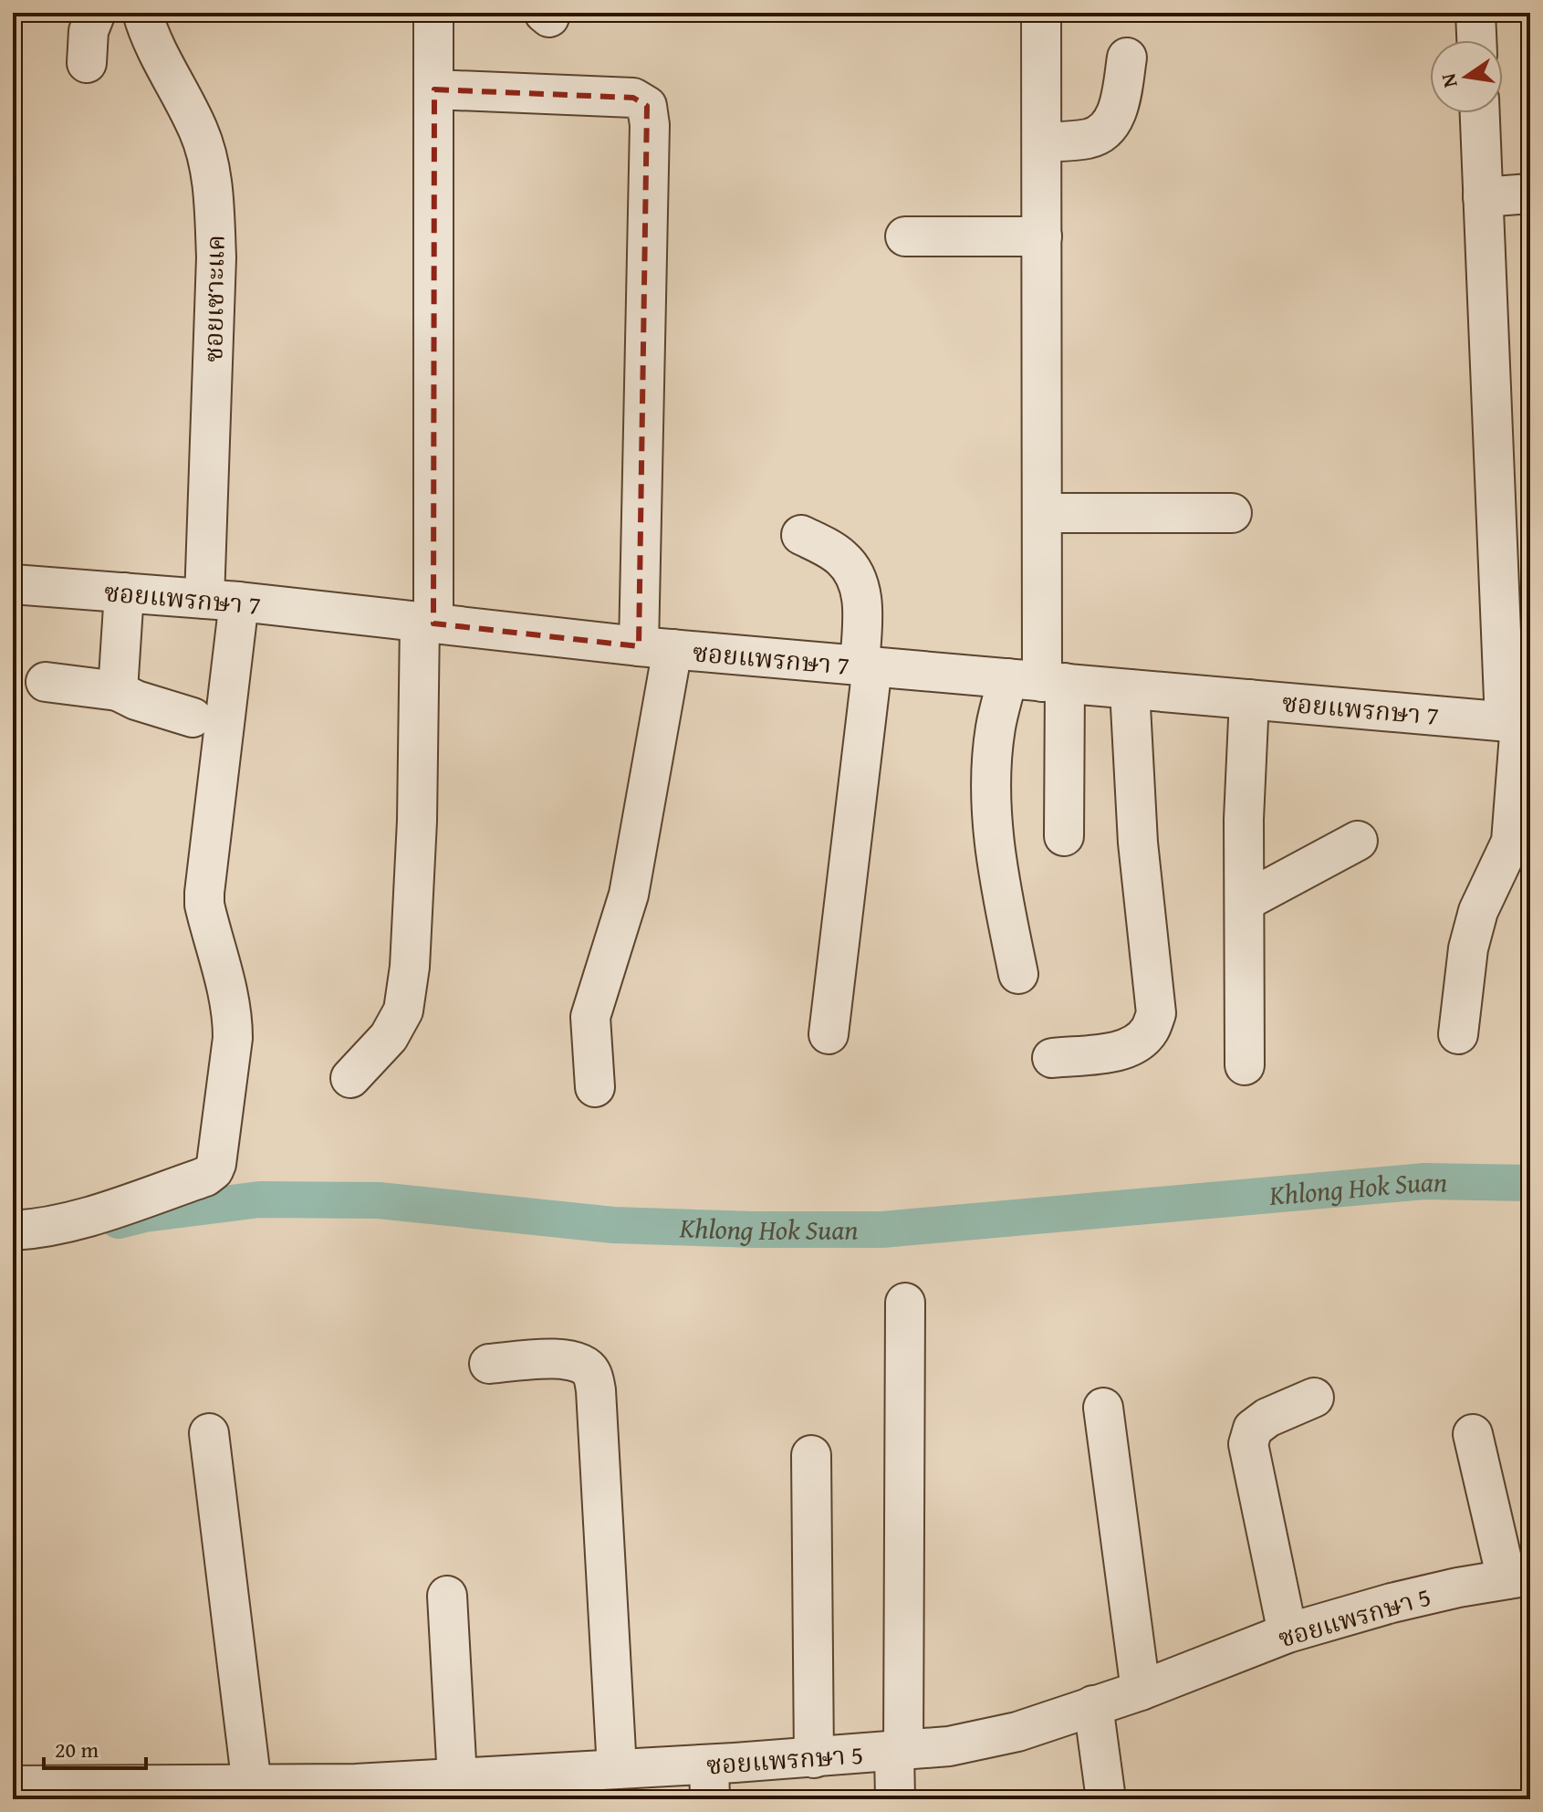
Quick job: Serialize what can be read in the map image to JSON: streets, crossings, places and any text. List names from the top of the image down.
{
  "streets": {
    "street": ["ซอยเซาะแค", "ซอยแพรกษา 7", "ซอยแพรกษา 5"]
  },
  "crossings": [
    ["ซอยเซาะแค", "ซอยแพรกษา 7"]
  ],
  "water": ["Khlong Hok Suan"],
  "scale_bar": "20 m",
  "north": "left"
}
